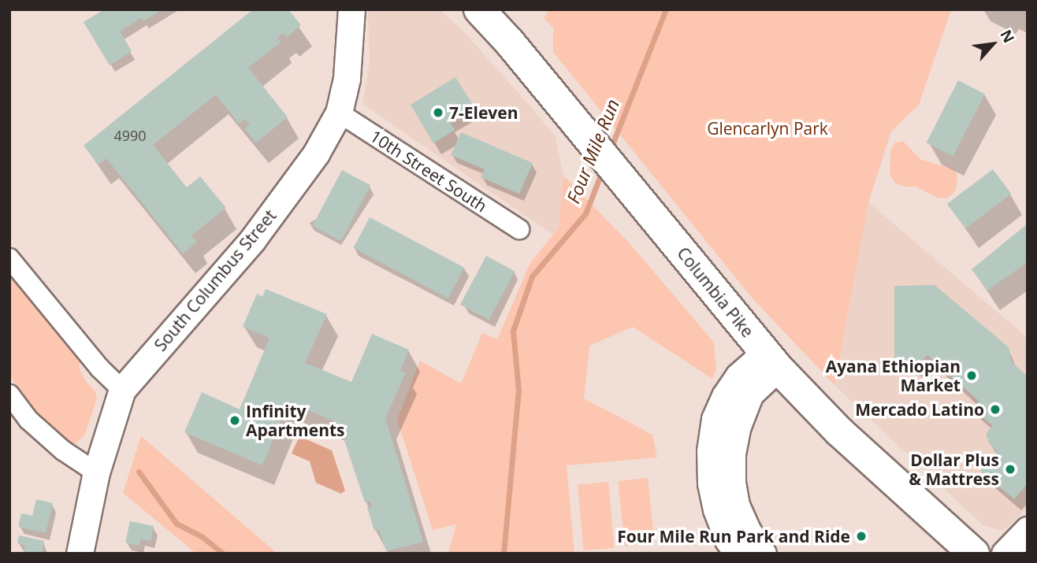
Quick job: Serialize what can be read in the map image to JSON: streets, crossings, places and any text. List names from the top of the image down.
{
  "streets": {
    "main road": ["Columbia Pike"],
    "street": ["10th Street South", "South Columbus Street"]
  },
  "crossings": [
    ["10th Street South", "South Columbus Street"]
  ],
  "water": ["Four Mile Run"],
  "parks": ["Glencarlyn Park"],
  "places": [
    "7-Eleven",
    "Ayana Ethiopian Market",
    "Mercado Latino",
    "Infinity Apartments",
    "Dollar Plus & Mattress",
    "Four Mile Run Park and Ride"
  ],
  "house_numbers": ["4990"],
  "north": "top right"
}
